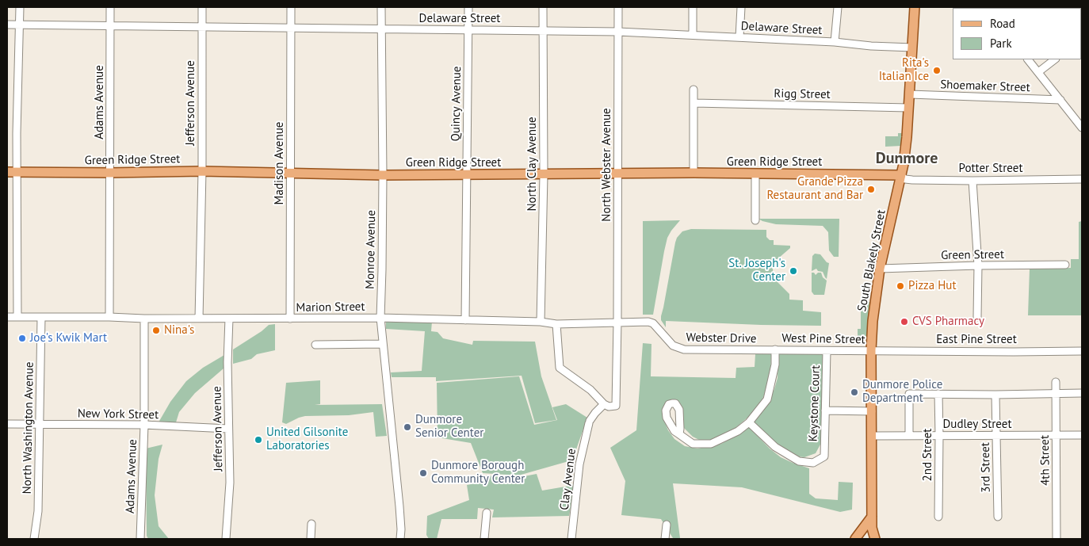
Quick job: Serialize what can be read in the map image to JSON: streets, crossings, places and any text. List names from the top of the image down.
{
  "streets": {
    "main road": ["Green Ridge Street", "South Blakely Street"],
    "street": [
      "Delaware Street",
      "Shoemaker Street",
      "Rigg Street",
      "Adams Avenue",
      "Jefferson Avenue",
      "Quincy Avenue",
      "Madison Avenue",
      "North Clay Avenue",
      "North Webster Avenue",
      "Potter Street",
      "Monroe Avenue",
      "Green Street",
      "Marion Street",
      "Webster Drive",
      "West Pine Street",
      "East Pine Street",
      "Keystone Court",
      "New York Street",
      "Dudley Street",
      "North Washington Avenue",
      "2nd Street",
      "4th Street",
      "3rd Street",
      "Clay Avenue"
    ]
  },
  "crossings": [
    ["Delaware Street", "Adams Avenue"],
    ["Delaware Street", "Jefferson Avenue"],
    ["Delaware Street", "Quincy Avenue"],
    ["Delaware Street", "Madison Avenue"],
    ["Delaware Street", "North Clay Avenue"],
    ["Delaware Street", "North Webster Avenue"],
    ["Delaware Street", "Monroe Avenue"],
    ["Delaware Street", "South Blakely Street"],
    ["Shoemaker Street", "South Blakely Street"],
    ["Rigg Street", "South Blakely Street"],
    ["Adams Avenue", "Green Ridge Street"],
    ["Adams Avenue", "Marion Street"],
    ["Adams Avenue", "New York Street"],
    ["Jefferson Avenue", "Green Ridge Street"],
    ["Jefferson Avenue", "Marion Street"],
    ["Jefferson Avenue", "New York Street"],
    ["Quincy Avenue", "Green Ridge Street"],
    ["Quincy Avenue", "Marion Street"],
    ["Green Ridge Street", "Madison Avenue"],
    ["Green Ridge Street", "North Clay Avenue"],
    ["Green Ridge Street", "North Webster Avenue"],
    ["Green Ridge Street", "Potter Street"],
    ["Green Ridge Street", "Monroe Avenue"],
    ["Green Ridge Street", "South Blakely Street"],
    ["Madison Avenue", "Marion Street"],
    ["North Clay Avenue", "Marion Street"],
    ["North Webster Avenue", "Marion Street"],
    ["Potter Street", "South Blakely Street"],
    ["Monroe Avenue", "Marion Street"],
    ["Green Street", "South Blakely Street"],
    ["South Blakely Street", "West Pine Street"],
    ["South Blakely Street", "East Pine Street"],
    ["South Blakely Street", "Dudley Street"],
    ["Marion Street", "Webster Drive"],
    ["Marion Street", "North Washington Avenue"],
    ["Webster Drive", "West Pine Street"],
    ["West Pine Street", "East Pine Street"],
    ["West Pine Street", "Keystone Court"],
    ["New York Street", "North Washington Avenue"],
    ["Dudley Street", "2nd Street"],
    ["Dudley Street", "4th Street"],
    ["Dudley Street", "3rd Street"]
  ],
  "districts": ["Dunmore"],
  "places": [
    "Rita's Italian Ice",
    "Grande Pizza Restaurant and Bar",
    "St. Joseph's Center",
    "Pizza Hut",
    "CVS Pharmacy",
    "Nina's",
    "Joe's Kwik Mart",
    "Dunmore Police Department",
    "Dunmore Senior Center",
    "United Gilsonite Laboratories",
    "Dunmore Borough Community Center"
  ],
  "legend": ["Road", "Park"]
}
